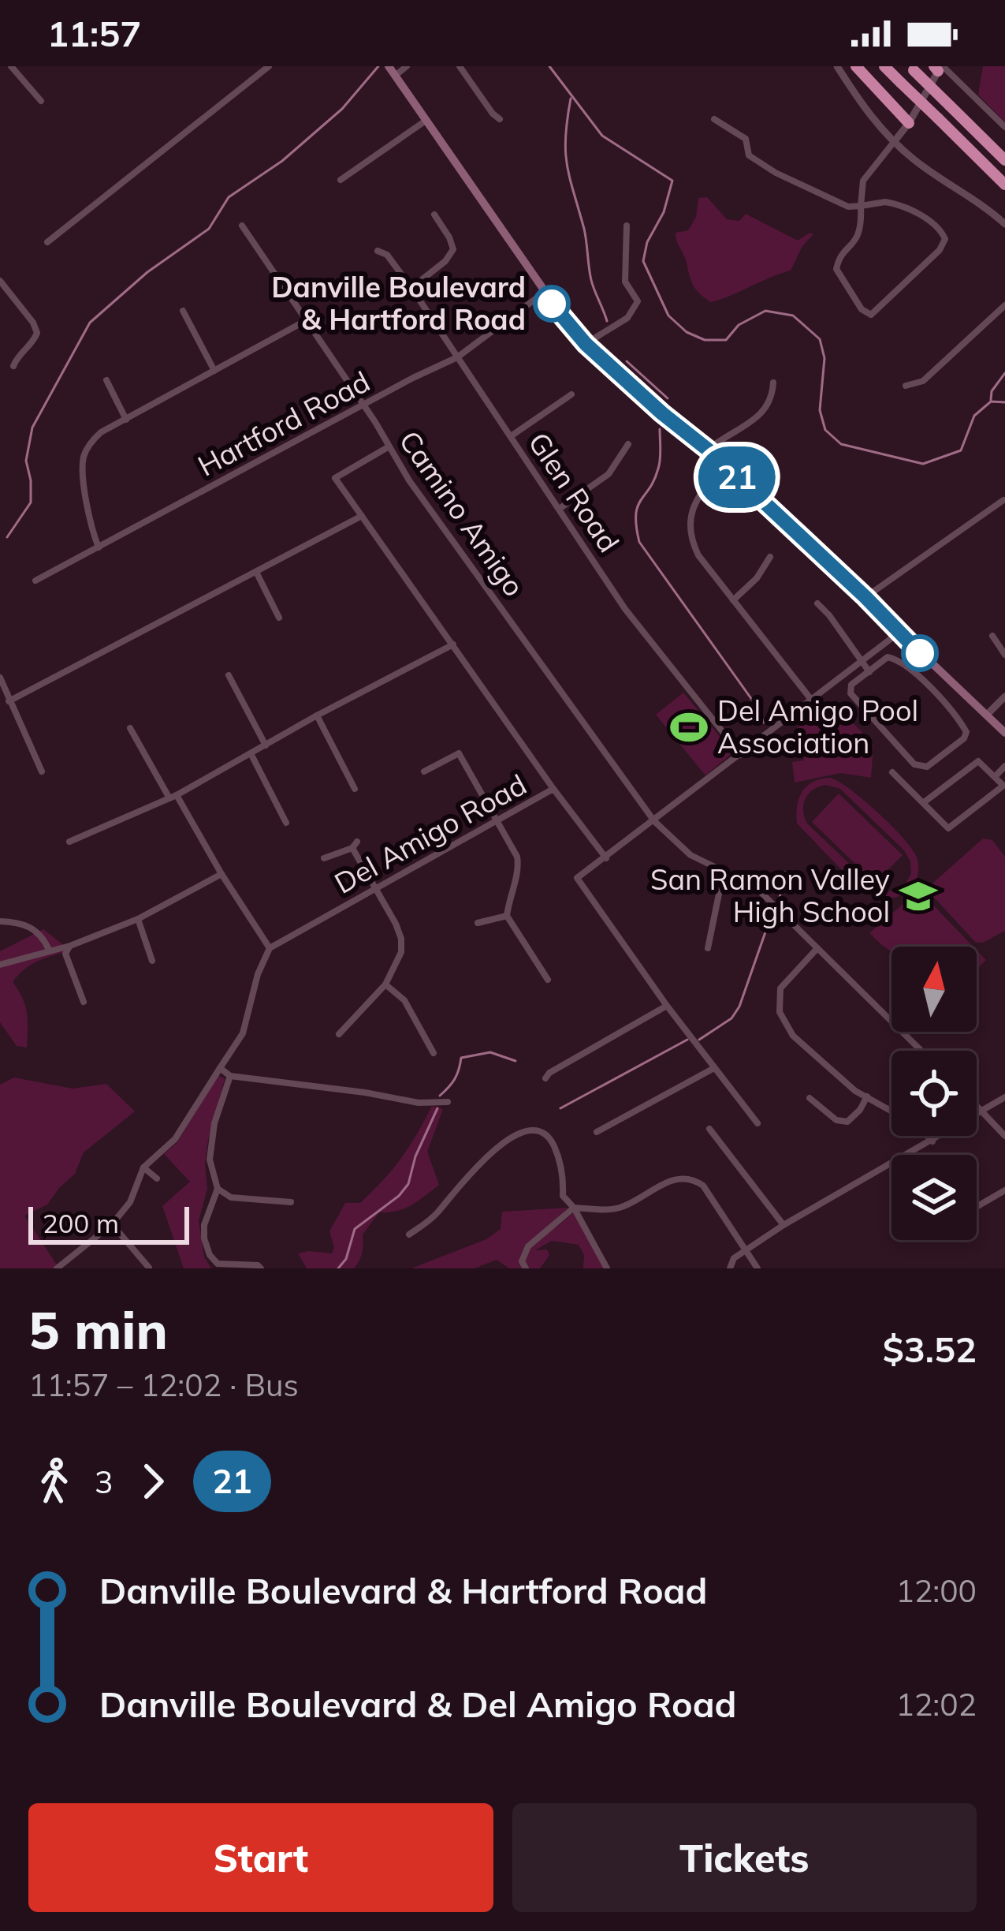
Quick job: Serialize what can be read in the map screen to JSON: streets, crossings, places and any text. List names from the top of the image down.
{
  "streets": {
    "street": [
      "Hartford Road",
      "Glen Road",
      "Camino Amigo",
      "Del Amigo Road"
    ]
  },
  "crossings": [
    ["Hartford Road", "Glen Road"],
    ["Hartford Road", "Camino Amigo"]
  ],
  "places": {
    "other": ["Danville Boulevard & Hartford Road"],
    "sports": ["Del Amigo Pool Association"],
    "school or university": ["San Ramon Valley High School"]
  },
  "lines": ["bus line 21"],
  "scale_bar": "200 m",
  "north": "top",
  "page": {
    "status": "11:57",
    "on_map": "21",
    "scale": "200 m",
    "heading": ["5 min", "11:57 – 12:02 · Bus", "$3.52"],
    "legs": ["3", "21"],
    "list": [
      {
        "name": "Danville Boulevard & Hartford Road",
        "value": "12:00"
      },
      {
        "name": "Danville Boulevard & Del Amigo Road",
        "value": "12:02"
      }
    ],
    "buttons": ["Start", "Tickets"]
  }
}
